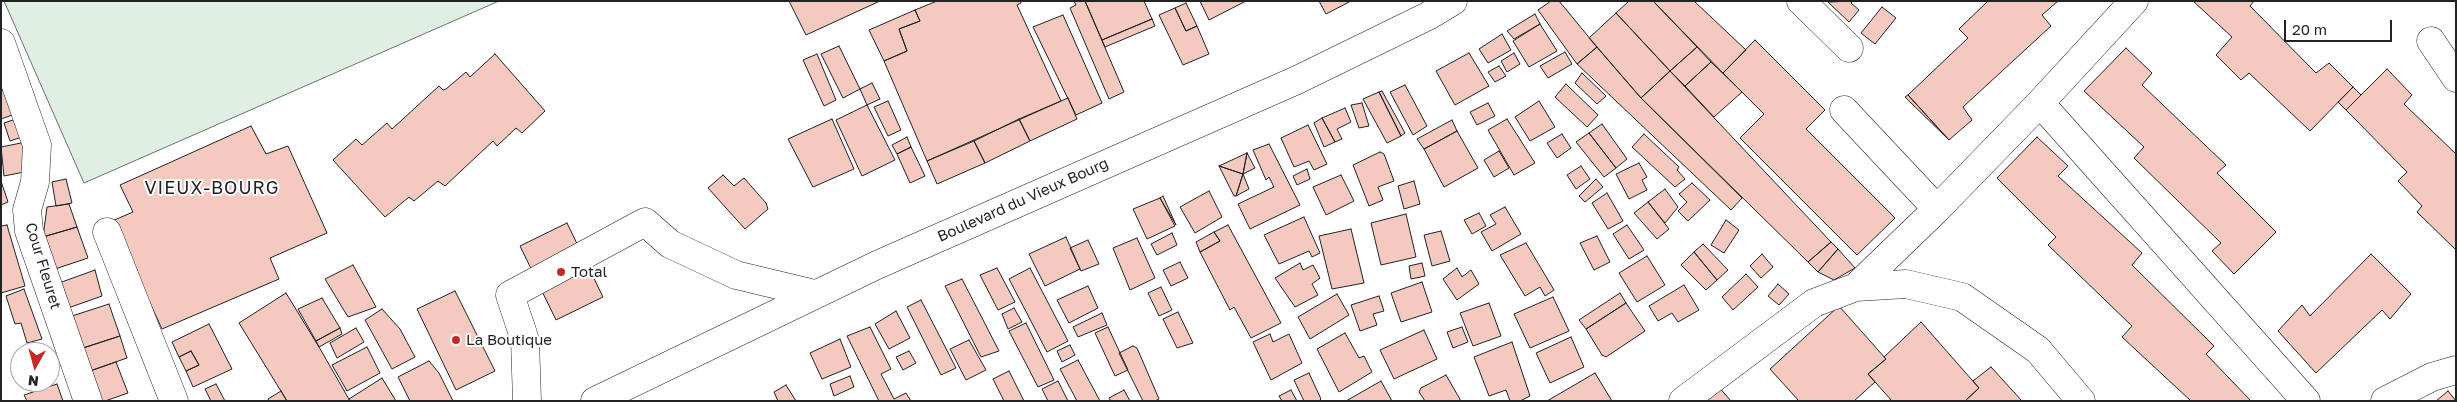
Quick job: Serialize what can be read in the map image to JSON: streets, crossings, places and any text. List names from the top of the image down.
{
  "streets": {
    "main road": ["Boulevard du Vieux Bourg", "Cour Fleuret"]
  },
  "districts": ["VIEUX-BOURG"],
  "places": ["Total", "La Boutique"],
  "scale_bar": "20 m",
  "north": "bottom"
}
